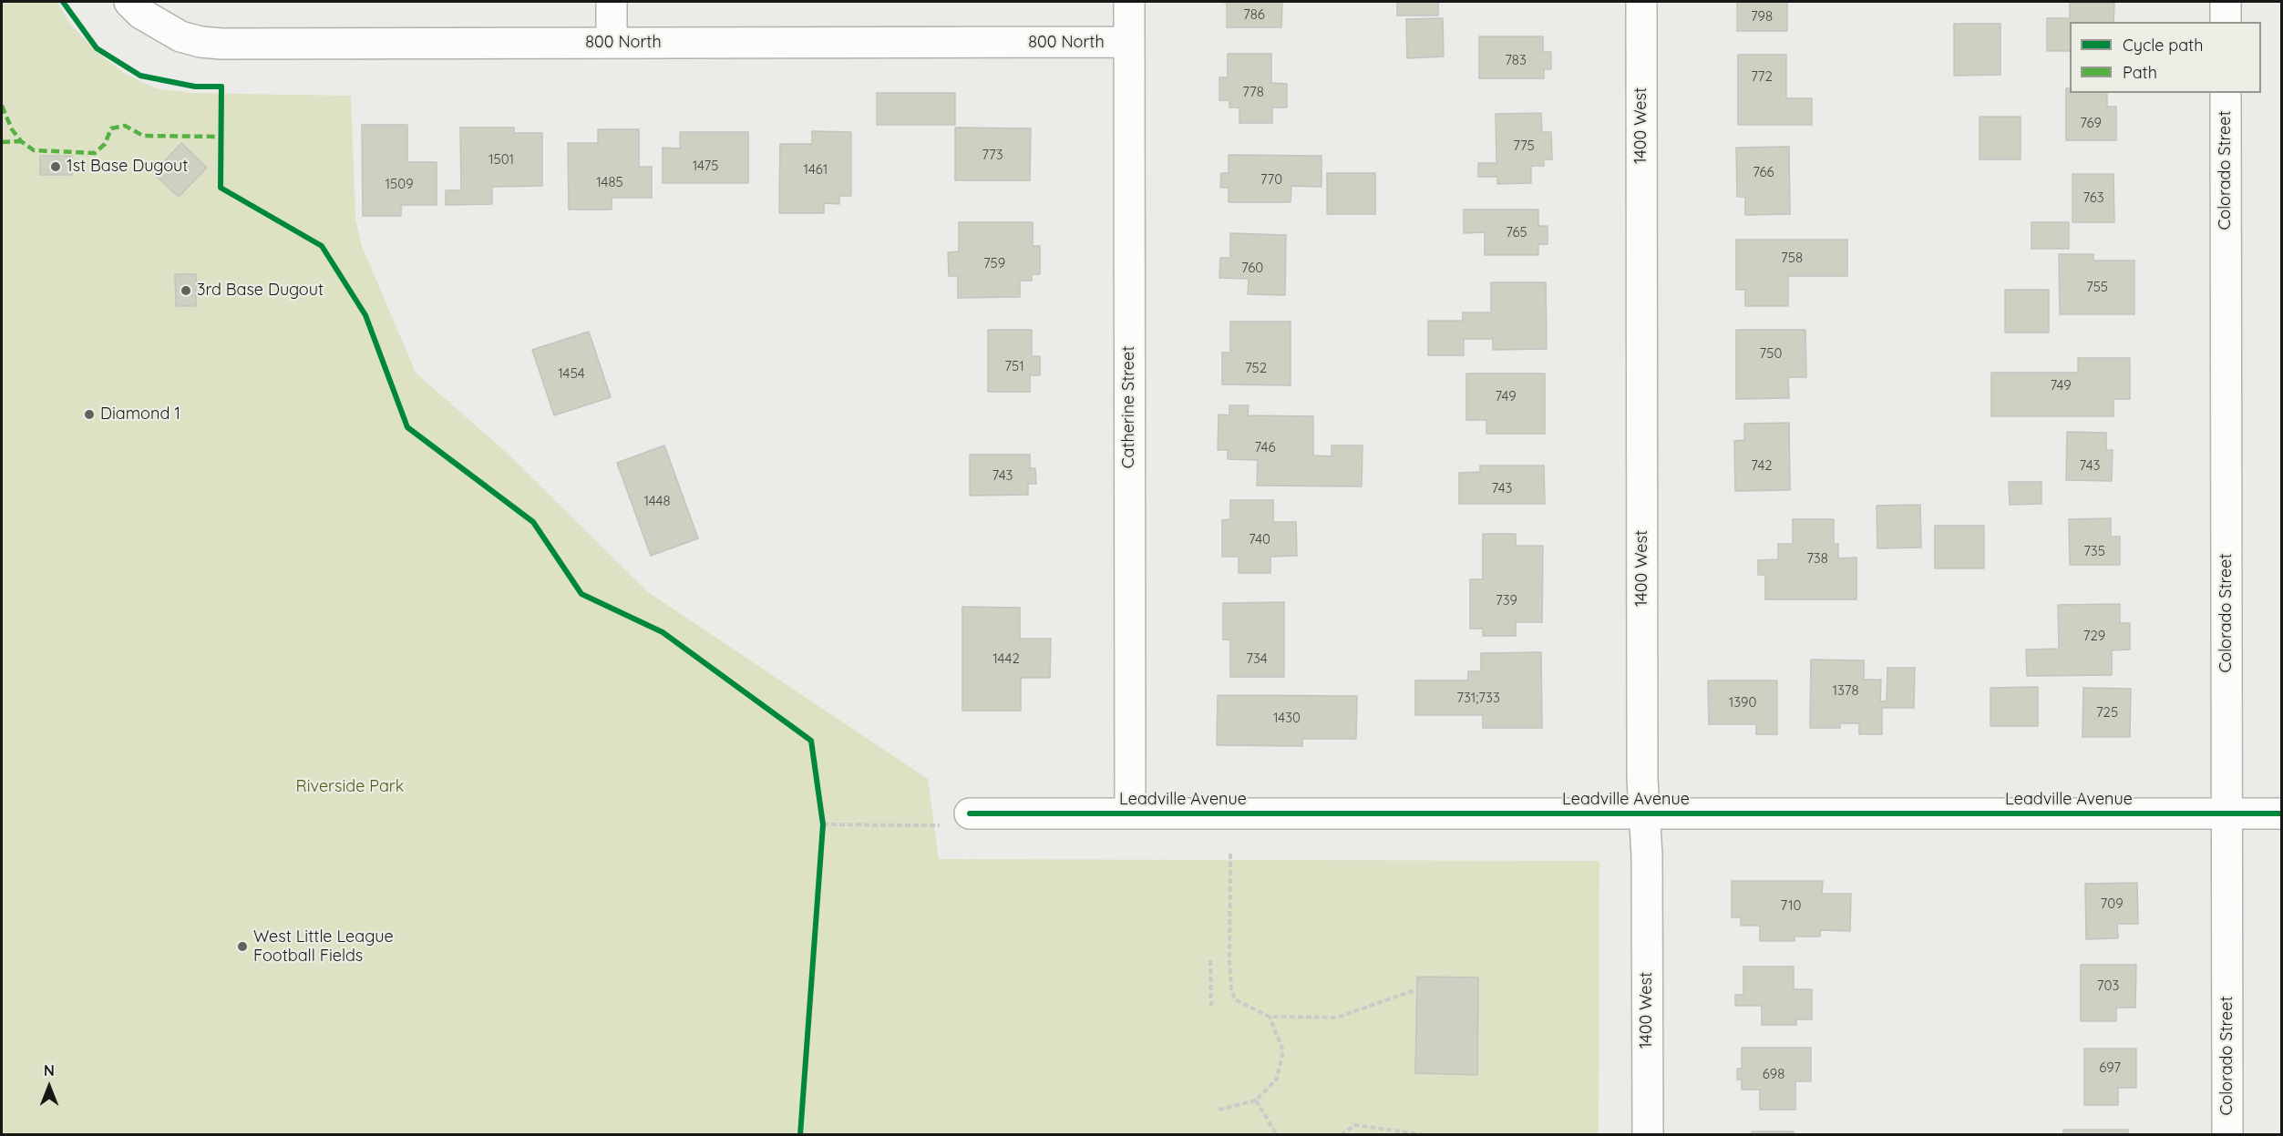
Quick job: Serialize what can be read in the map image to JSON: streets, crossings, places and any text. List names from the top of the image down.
{
  "streets": {
    "street": [
      "800 North",
      "1400 West",
      "Colorado Street",
      "Catherine Street",
      "Leadville Avenue"
    ]
  },
  "crossings": [
    ["800 North", "Catherine Street"],
    ["1400 West", "Leadville Avenue"],
    ["Colorado Street", "Leadville Avenue"],
    ["Catherine Street", "Leadville Avenue"]
  ],
  "parks": ["Riverside Park"],
  "places": [
    "1st Base Dugout",
    "3rd Base Dugout",
    "Diamond 1",
    "West Little League Football Fields"
  ],
  "house_numbers": [
    "786",
    "798",
    "783",
    "772",
    "778",
    "769",
    "775",
    "773",
    "1501",
    "1475",
    "1461",
    "766",
    "770",
    "1485",
    "1509",
    "763",
    "765",
    "758",
    "759",
    "760",
    "755",
    "750",
    "751",
    "752",
    "1454",
    "749",
    "749",
    "746",
    "742",
    "743",
    "743",
    "743",
    "1448",
    "740",
    "735",
    "738",
    "739",
    "729",
    "1442",
    "734",
    "1378",
    "731;733",
    "1390",
    "725",
    "1430",
    "709",
    "710",
    "703",
    "697",
    "698"
  ],
  "legend": ["Cycle path", "Path"],
  "north": "top"
}
